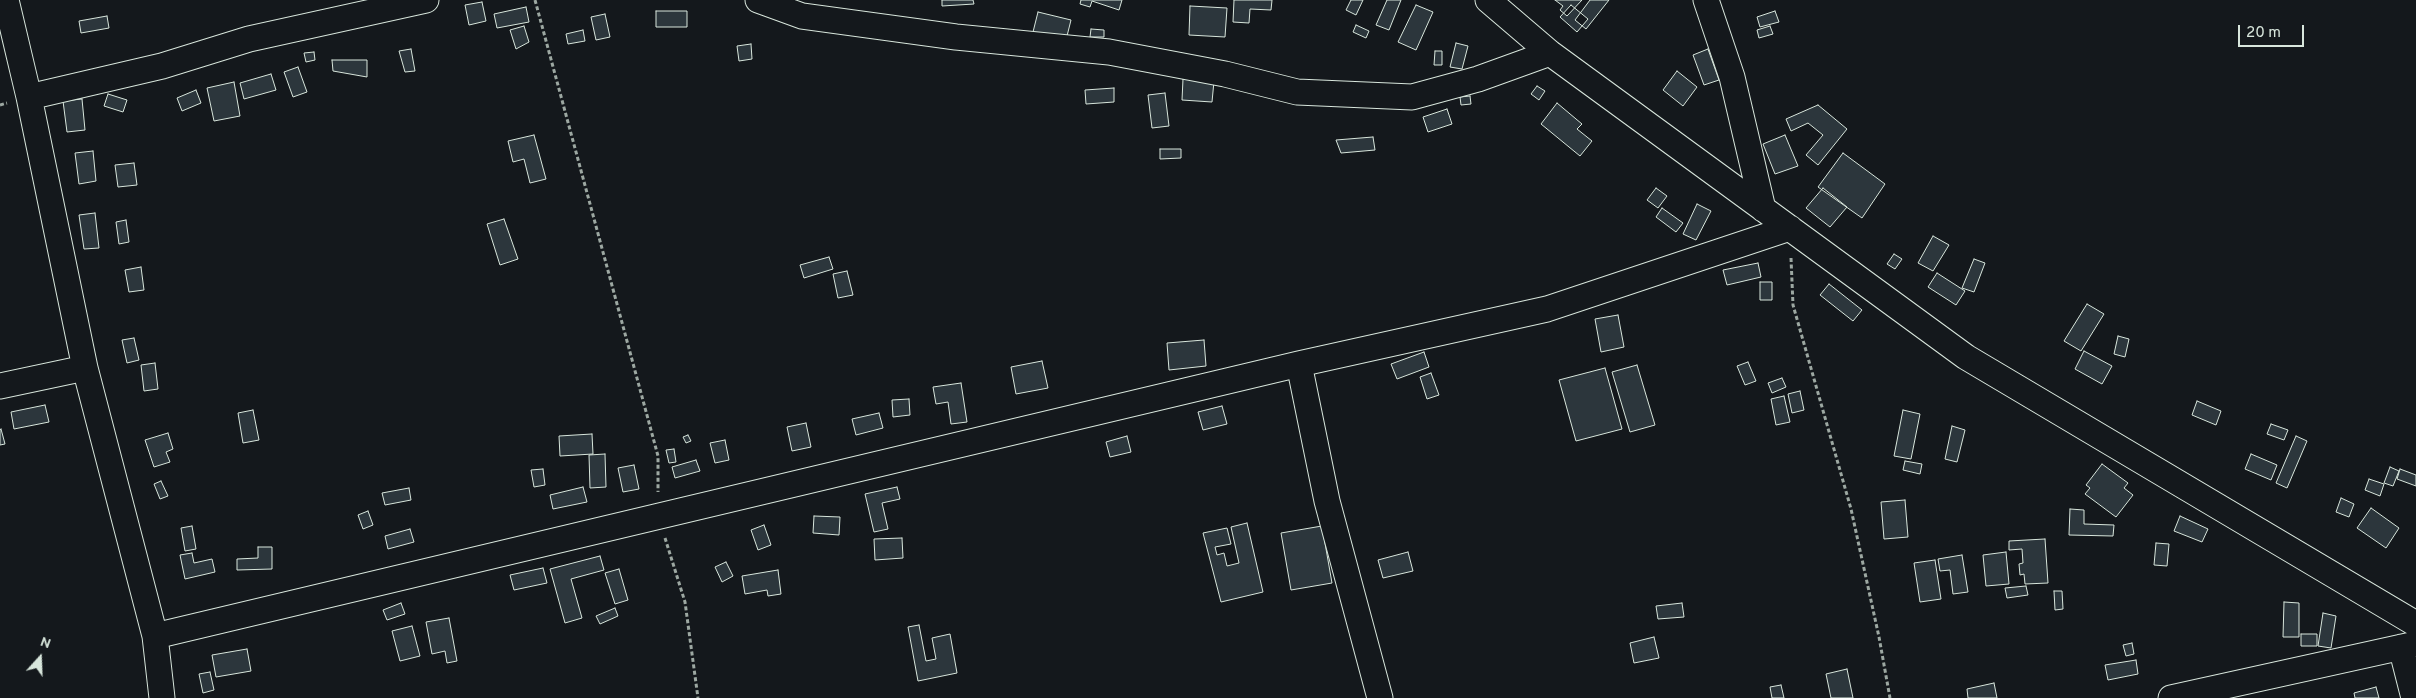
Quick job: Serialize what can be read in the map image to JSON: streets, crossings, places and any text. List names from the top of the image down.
{
  "scale_bar": "20 m",
  "north": "top"
}
